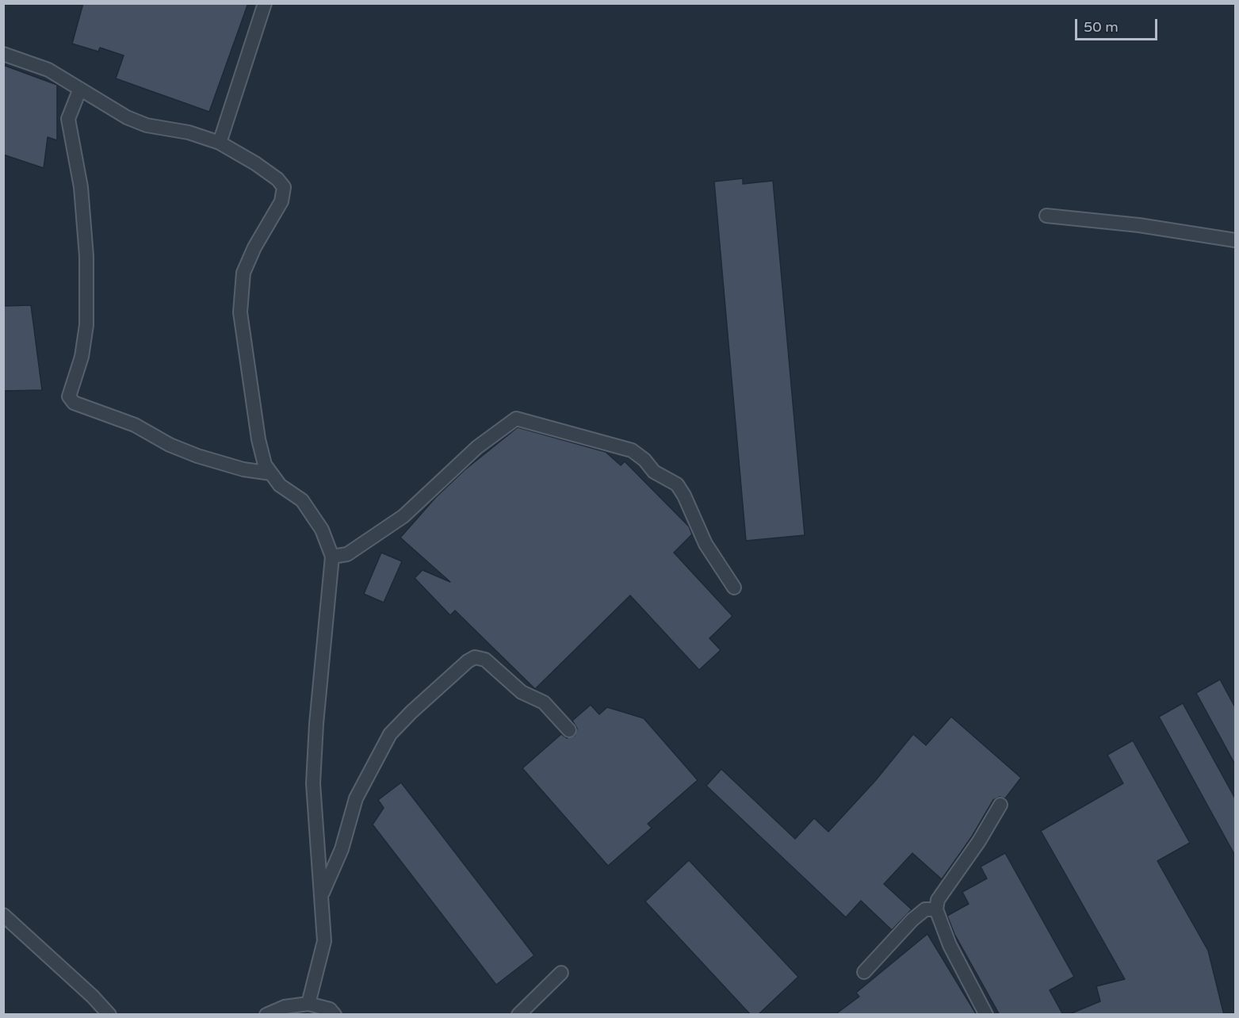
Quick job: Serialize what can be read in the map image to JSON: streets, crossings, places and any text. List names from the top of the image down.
{
  "scale_bar": "50 m"
}
